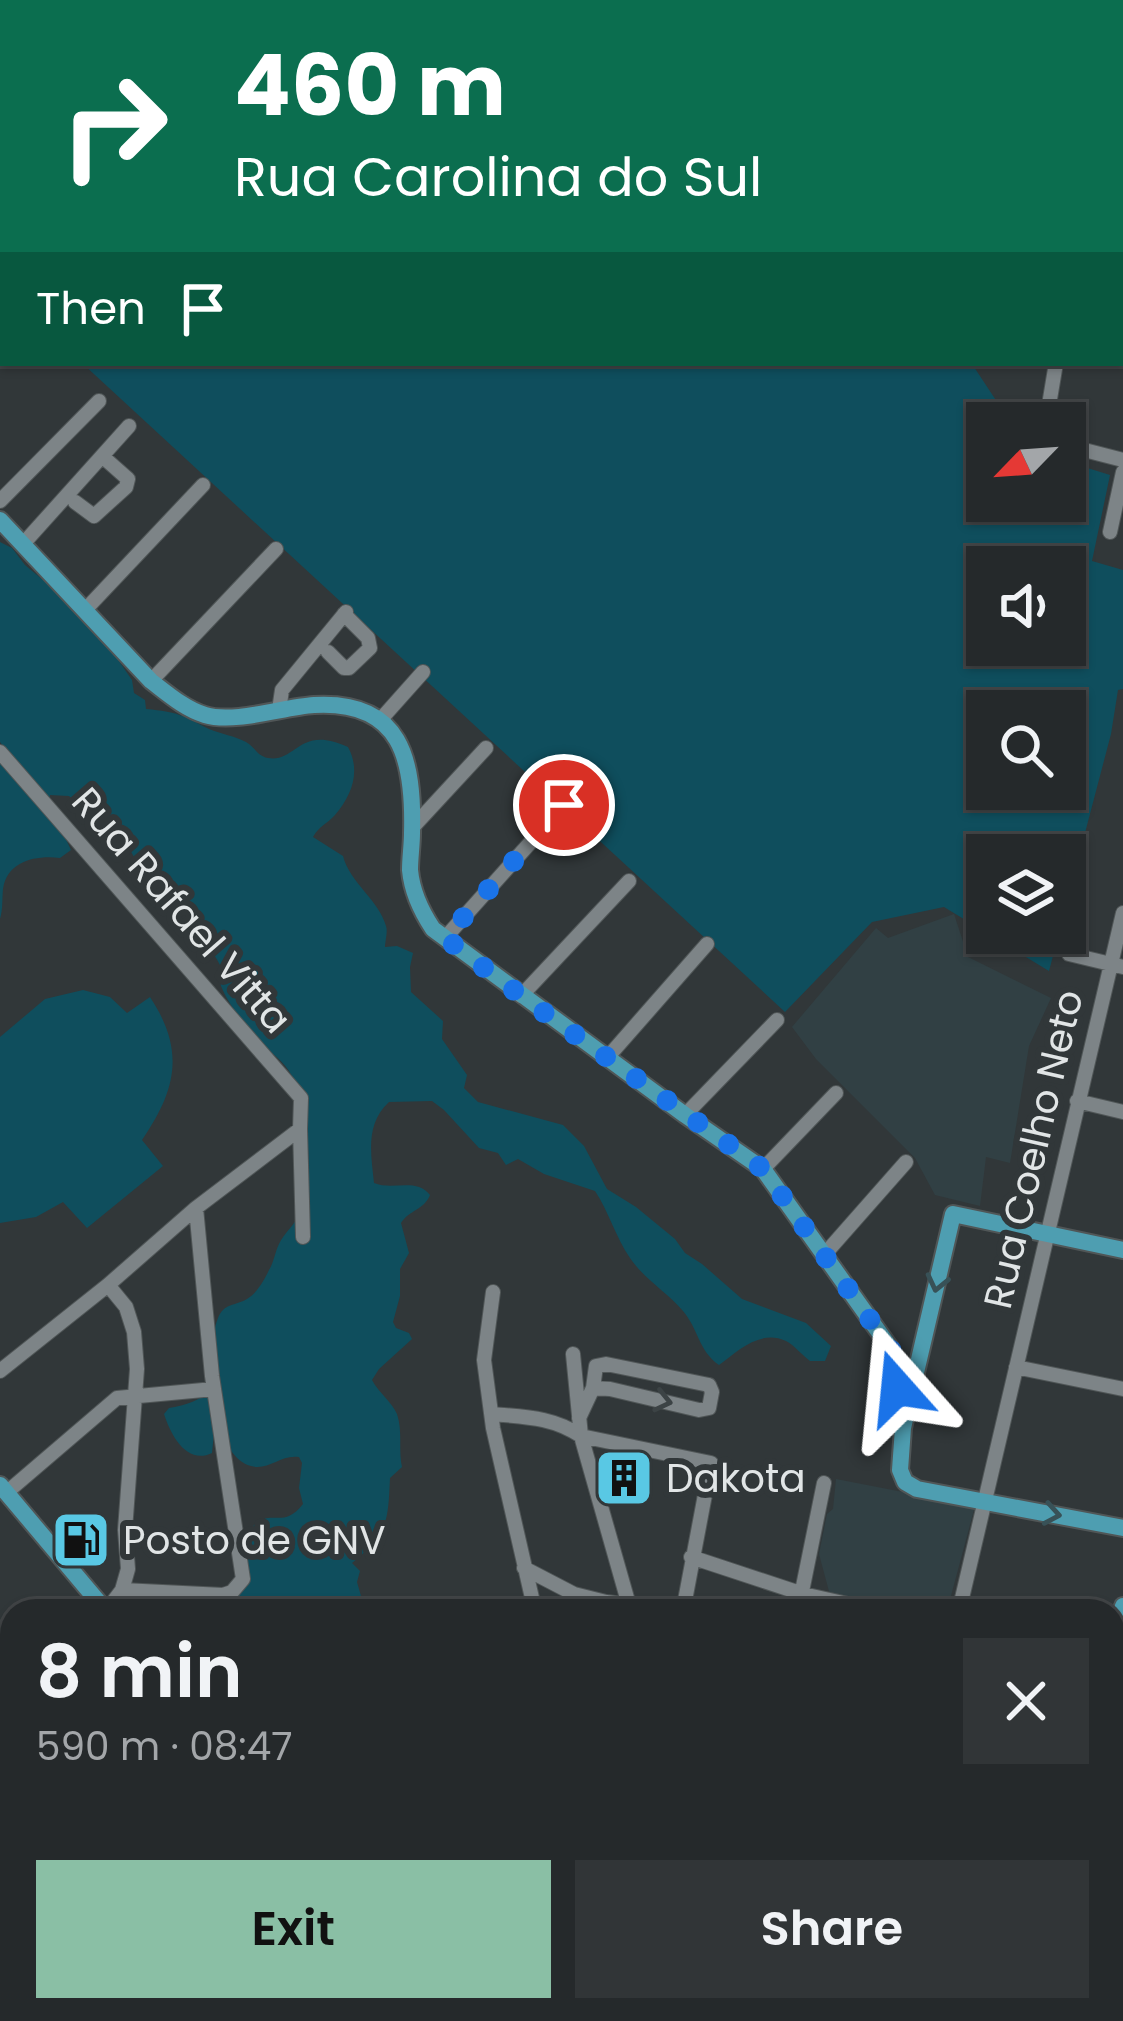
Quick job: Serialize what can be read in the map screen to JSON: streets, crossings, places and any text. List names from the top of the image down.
{
  "streets": {
    "street": ["Rua Rafael Vitta", "Rua Coelho Neto"]
  },
  "places": {
    "building": ["Dakota"],
    "fuel station": ["Posto de GNV"]
  },
  "north": "bottom left",
  "page": {
    "turn": ["460 m", "Rua Carolina do Sul"],
    "then": "Then",
    "heading": ["8 min", "590 m · 08:47"],
    "buttons": ["Exit", "Share"]
  }
}
